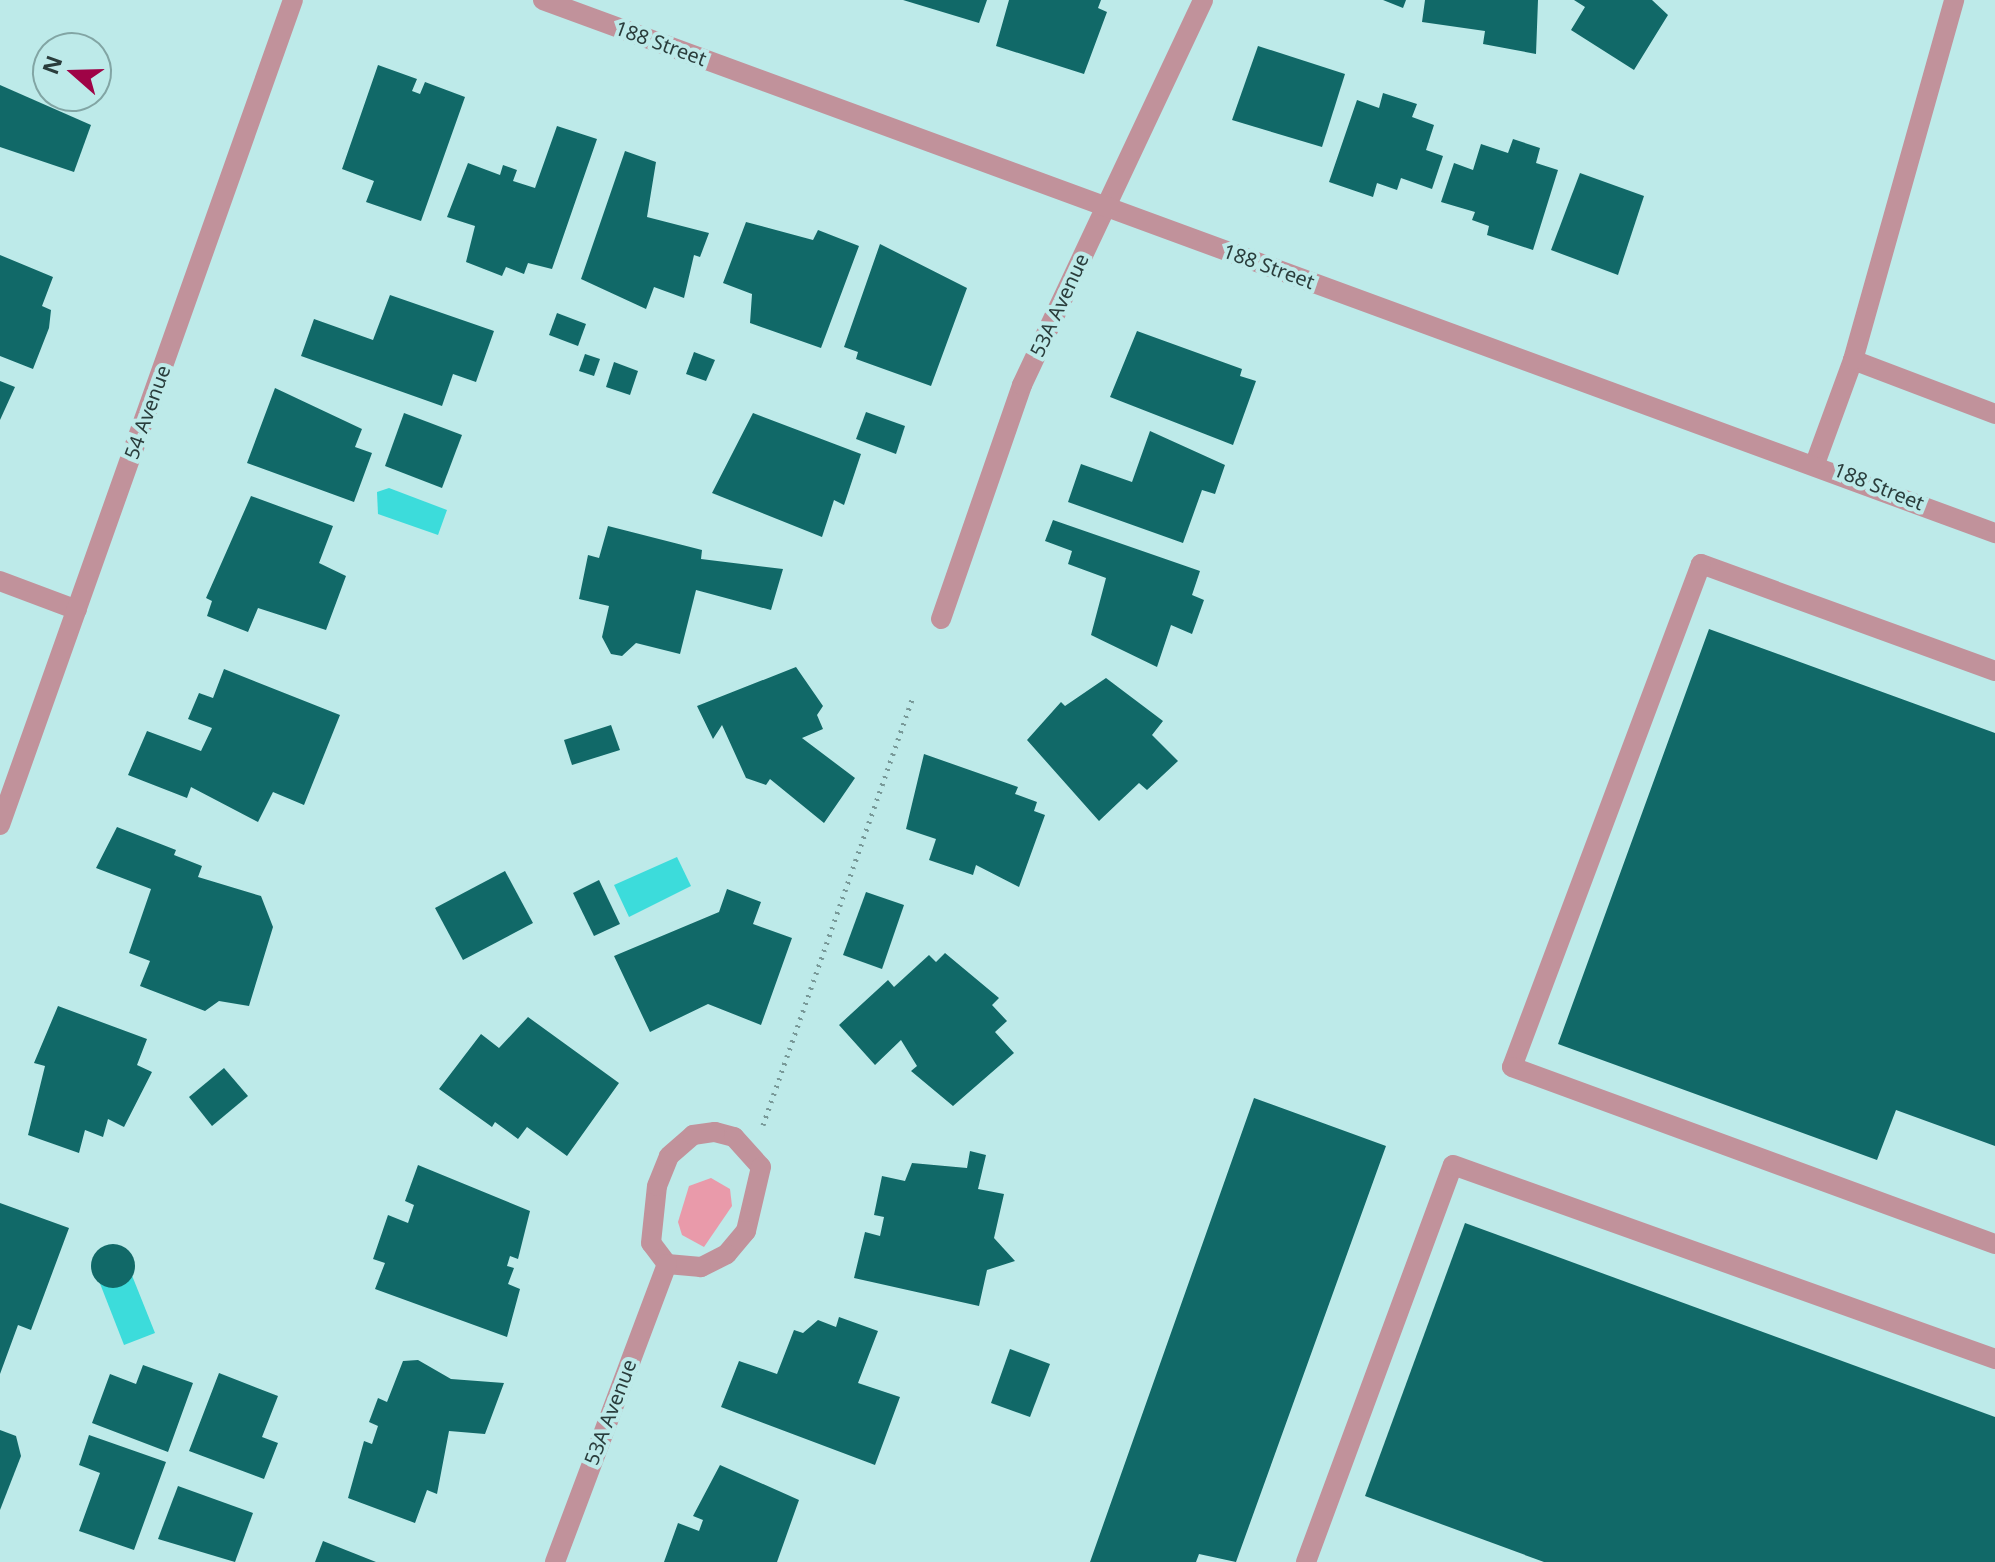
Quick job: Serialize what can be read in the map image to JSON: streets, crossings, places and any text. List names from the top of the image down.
{
  "streets": {
    "street": ["188 Street", "53A Avenue", "54 Avenue"]
  },
  "crossings": [
    ["188 Street", "53A Avenue"]
  ],
  "north": "left"
}
